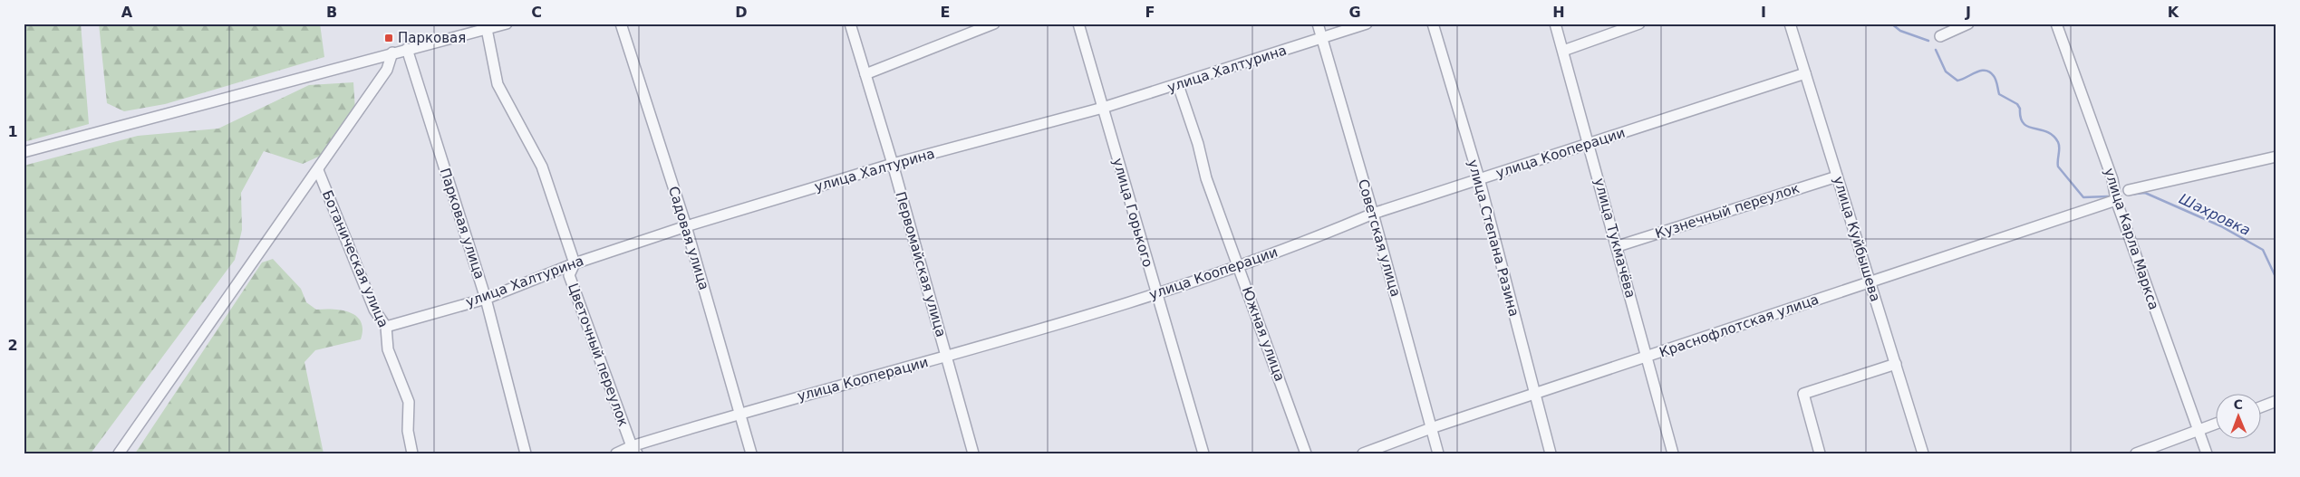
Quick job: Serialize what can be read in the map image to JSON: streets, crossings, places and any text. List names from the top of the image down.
{
  "streets": {
    "street": [
      "улица Халтурина",
      "улица Кооперации",
      "Кузнечный переулок",
      "улица Горького",
      "Парковая улица",
      "Садовая улица",
      "Советская улица",
      "улица Степана Разина",
      "улица Тукмачёва",
      "улица Куйбышева",
      "улица Карла Маркса",
      "Ботаническая улица",
      "Первомайская улица",
      "Краснофлотская улица",
      "Южная улица",
      "Цветочный переулок"
    ]
  },
  "crossings": [
    ["улица Халтурина", "улица Горького"],
    ["улица Халтурина", "Парковая улица"],
    ["улица Халтурина", "Садовая улица"],
    ["улица Халтурина", "Советская улица"],
    ["улица Халтурина", "Ботаническая улица"],
    ["улица Халтурина", "Первомайская улица"],
    ["улица Халтурина", "Южная улица"],
    ["улица Халтурина", "Цветочный переулок"],
    ["улица Кооперации", "улица Горького"],
    ["улица Кооперации", "Садовая улица"],
    ["улица Кооперации", "Советская улица"],
    ["улица Кооперации", "улица Степана Разина"],
    ["улица Кооперации", "улица Тукмачёва"],
    ["улица Кооперации", "улица Куйбышева"],
    ["улица Кооперации", "Первомайская улица"],
    ["улица Кооперации", "Южная улица"],
    ["улица Кооперации", "Цветочный переулок"],
    ["Кузнечный переулок", "улица Тукмачёва"],
    ["Кузнечный переулок", "улица Куйбышева"],
    ["Советская улица", "Краснофлотская улица"],
    ["улица Степана Разина", "Краснофлотская улица"],
    ["улица Тукмачёва", "Краснофлотская улица"],
    ["улица Куйбышева", "Краснофлотская улица"],
    ["улица Карла Маркса", "Краснофлотская улица"]
  ],
  "water": ["Шахровка"],
  "places": {
    "transit": ["Парковая"]
  },
  "north": "top",
  "grid": {
    "columns": [
      "A",
      "B",
      "C",
      "D",
      "E",
      "F",
      "G",
      "H",
      "I",
      "J",
      "K"
    ],
    "rows": ["1", "2"]
  }
}
